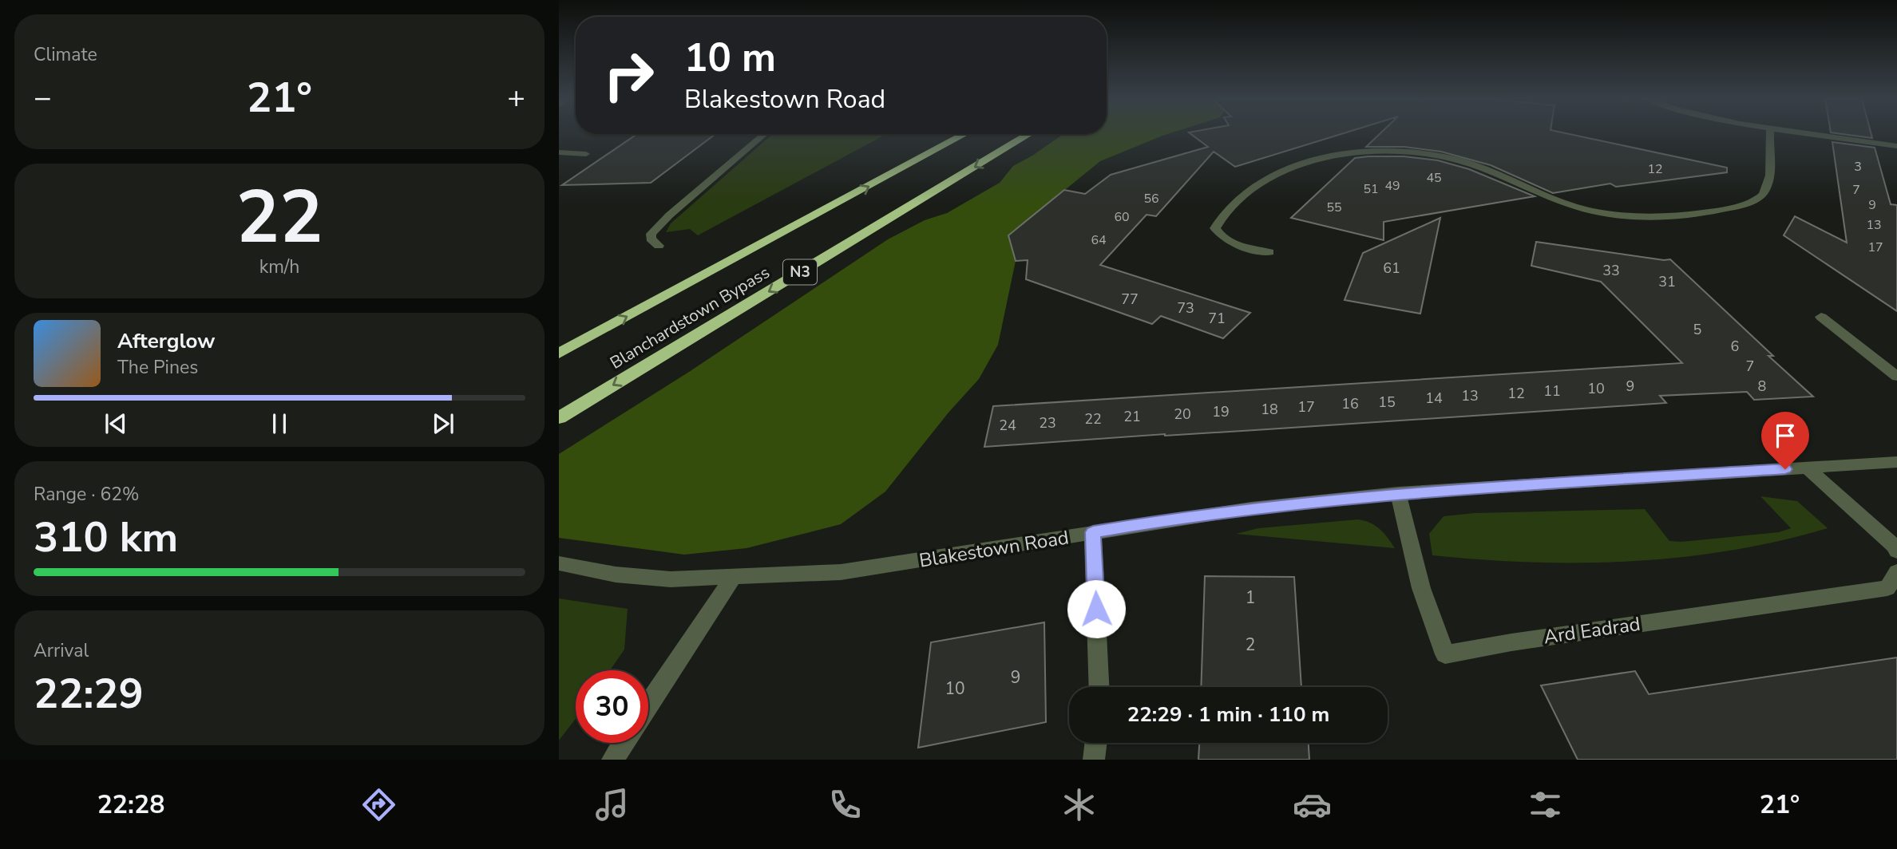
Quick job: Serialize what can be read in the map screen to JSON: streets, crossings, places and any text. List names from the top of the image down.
{
  "streets": {
    "highway": ["N3", "Blanchardstown Bypass"],
    "street": ["Blakestown Road", "Ard Eadrad"]
  },
  "crossings": [
    ["Blakestown Road", "Ard Eadrad"]
  ],
  "house_numbers": [
    "3",
    "12",
    "45",
    "49",
    "51",
    "7",
    "56",
    "9",
    "55",
    "60",
    "13",
    "64",
    "17",
    "61",
    "33",
    "31",
    "77",
    "73",
    "71",
    "5",
    "6",
    "7",
    "9",
    "8",
    "10",
    "11",
    "12",
    "13",
    "14",
    "15",
    "16",
    "17",
    "18",
    "19",
    "20",
    "21",
    "22",
    "23",
    "24",
    "1",
    "2",
    "9",
    "10"
  ],
  "page": {
    "tile": [
      "Climate",
      ["22", "km/h"],
      ["Range · 62%", "310 km"],
      ["Arrival", "22:29"]
    ],
    "turn": ["10 m", "Blakestown Road"],
    "heat": ["−", "21°", "+"],
    "song": ["Afterglow", "The Pines"],
    "limit": "30",
    "trip": "22:29 · 1 min · 110 m",
    "tabs": ["22:28", "21°"]
  }
}
